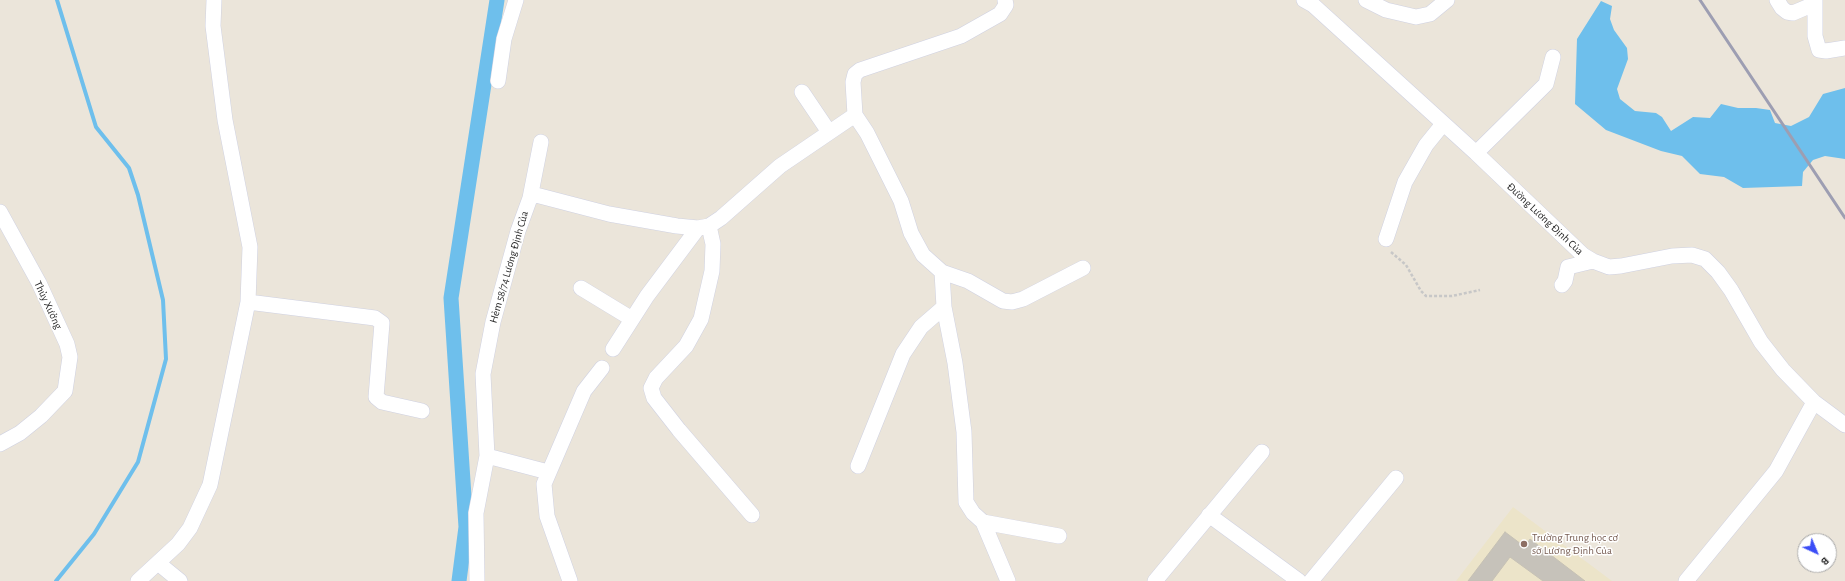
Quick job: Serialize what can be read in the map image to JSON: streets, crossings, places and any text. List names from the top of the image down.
{
  "streets": {
    "street": ["Đường Lương Định Của", "Hẻm 58/74 Lương Định Của", "Thủy Xưởng"]
  },
  "places": ["Trường Trung học cơ sở Lương Định Của"],
  "north": "bottom right"
}
